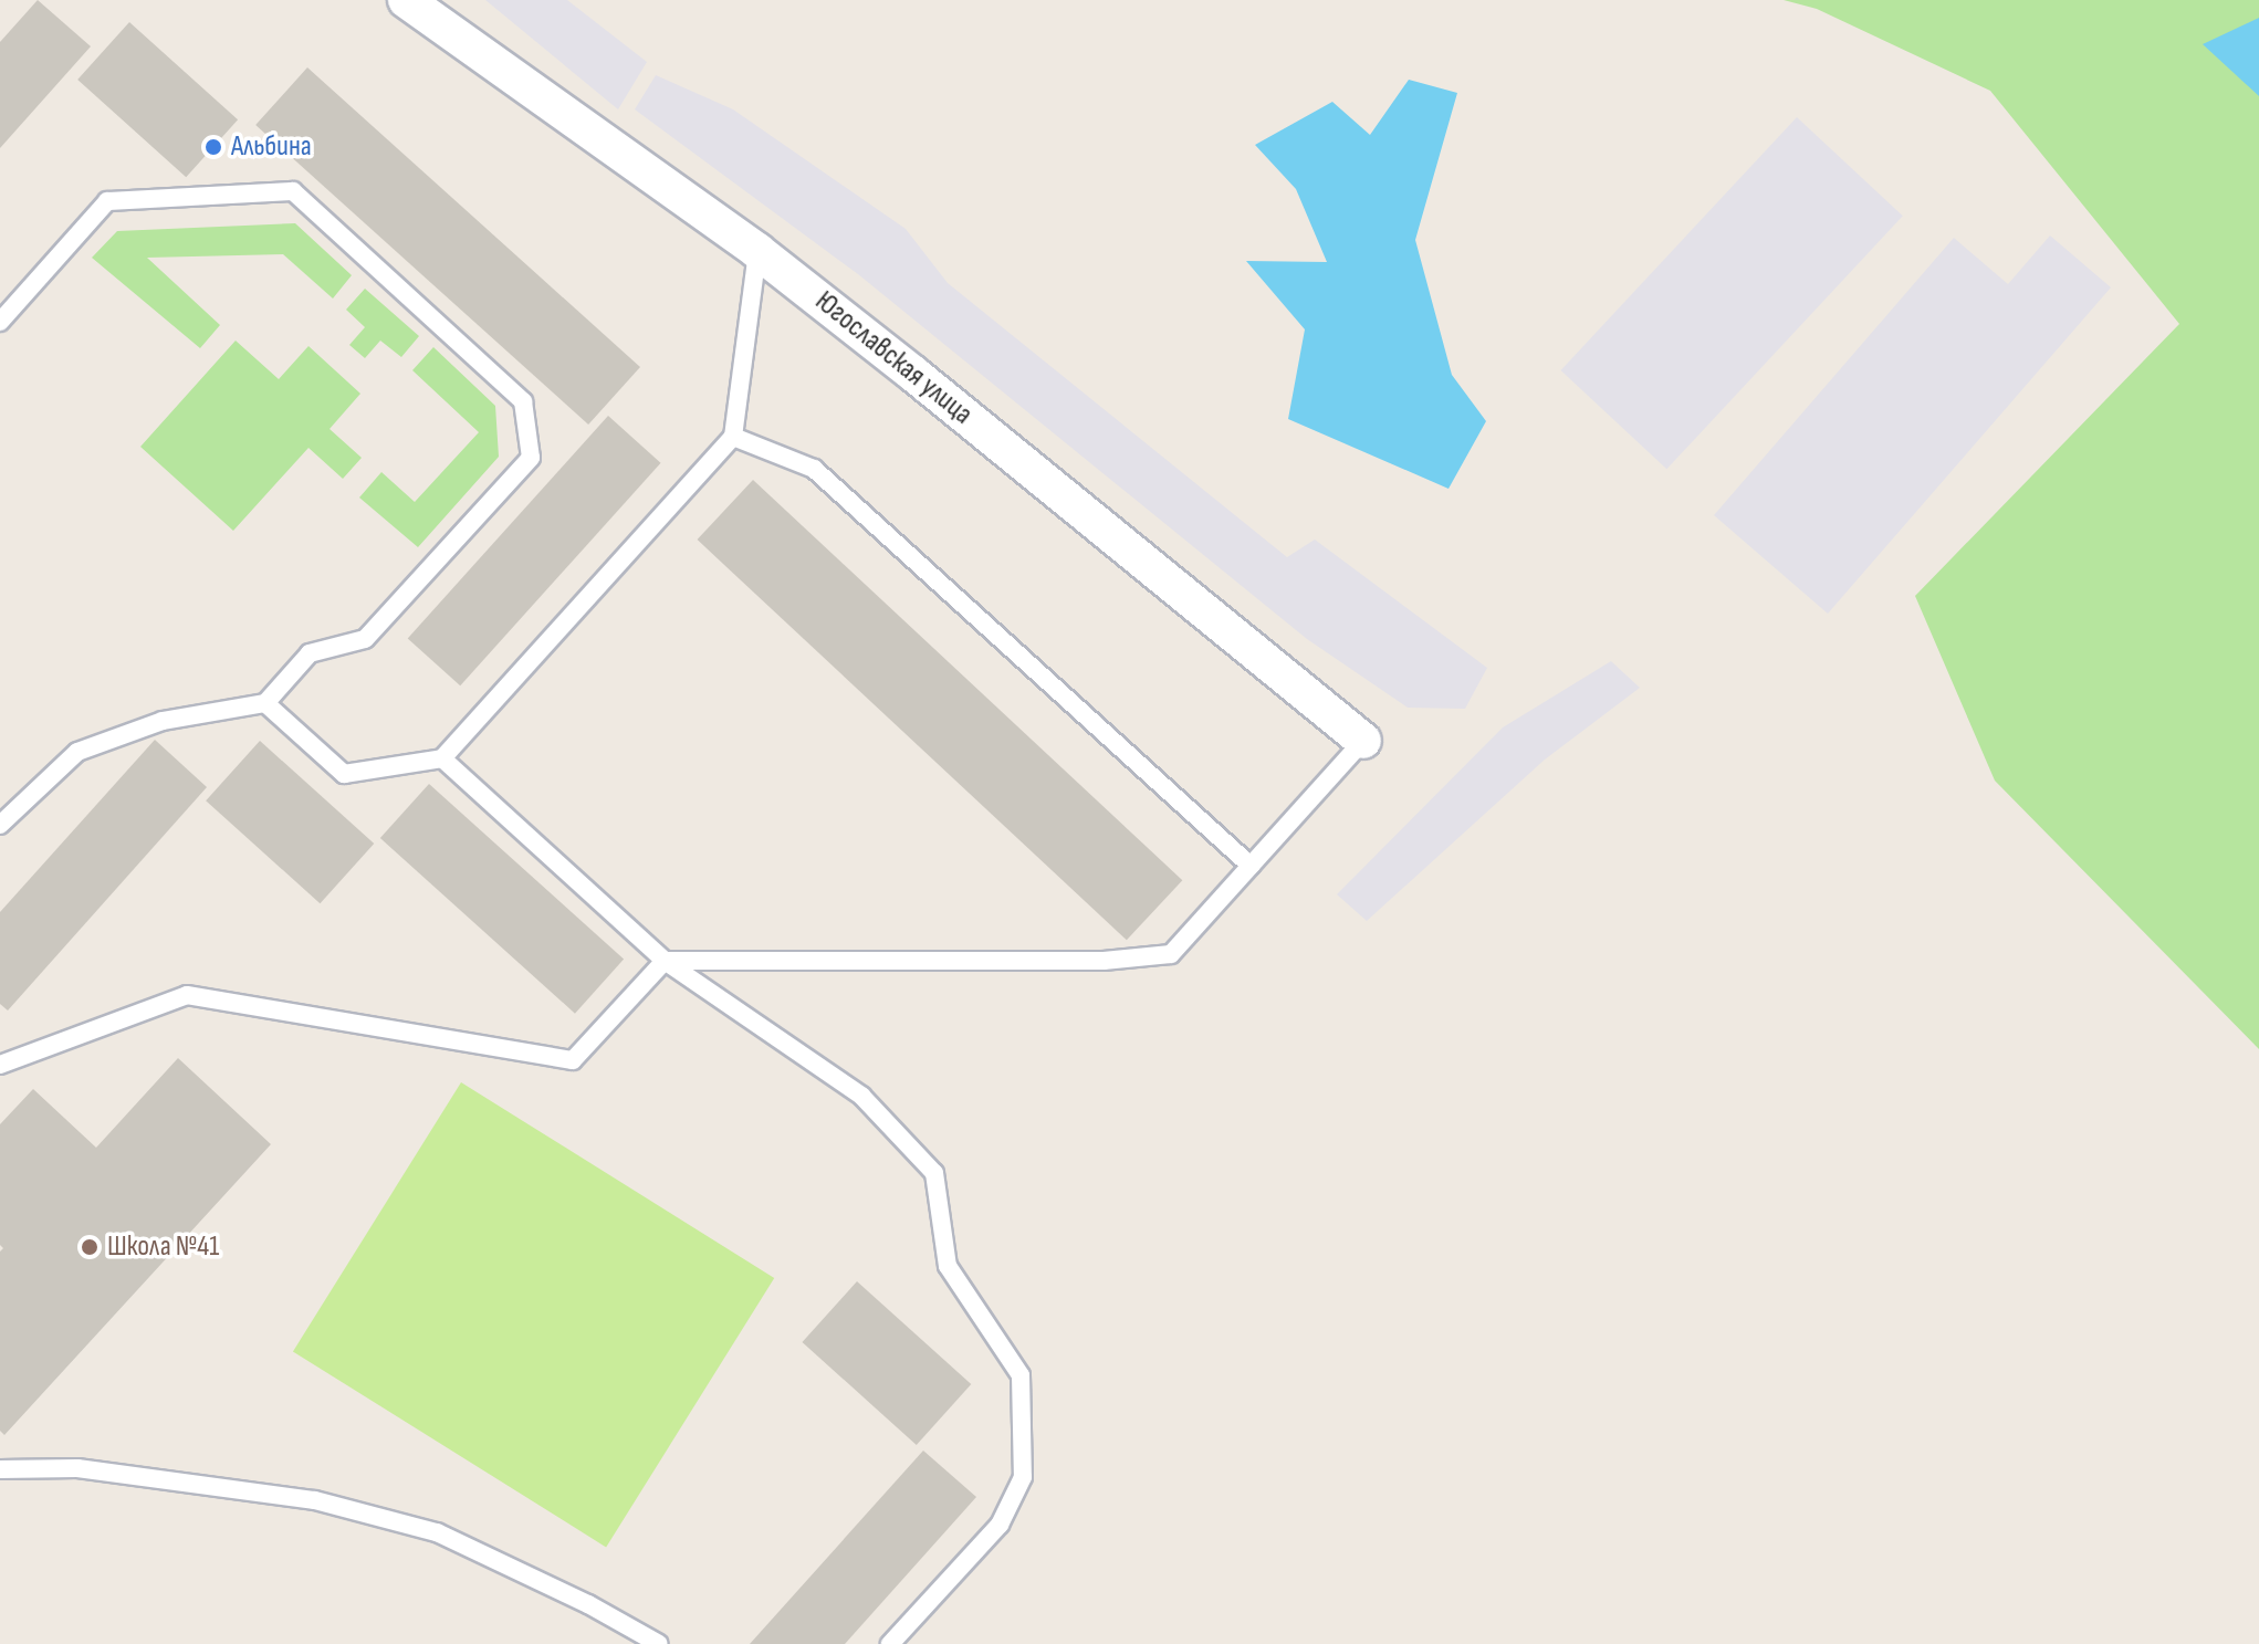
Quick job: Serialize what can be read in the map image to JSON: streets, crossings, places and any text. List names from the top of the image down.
{
  "streets": {
    "street": ["Югославская улица"]
  },
  "places": ["Альбина", "Школа №41"]
}
